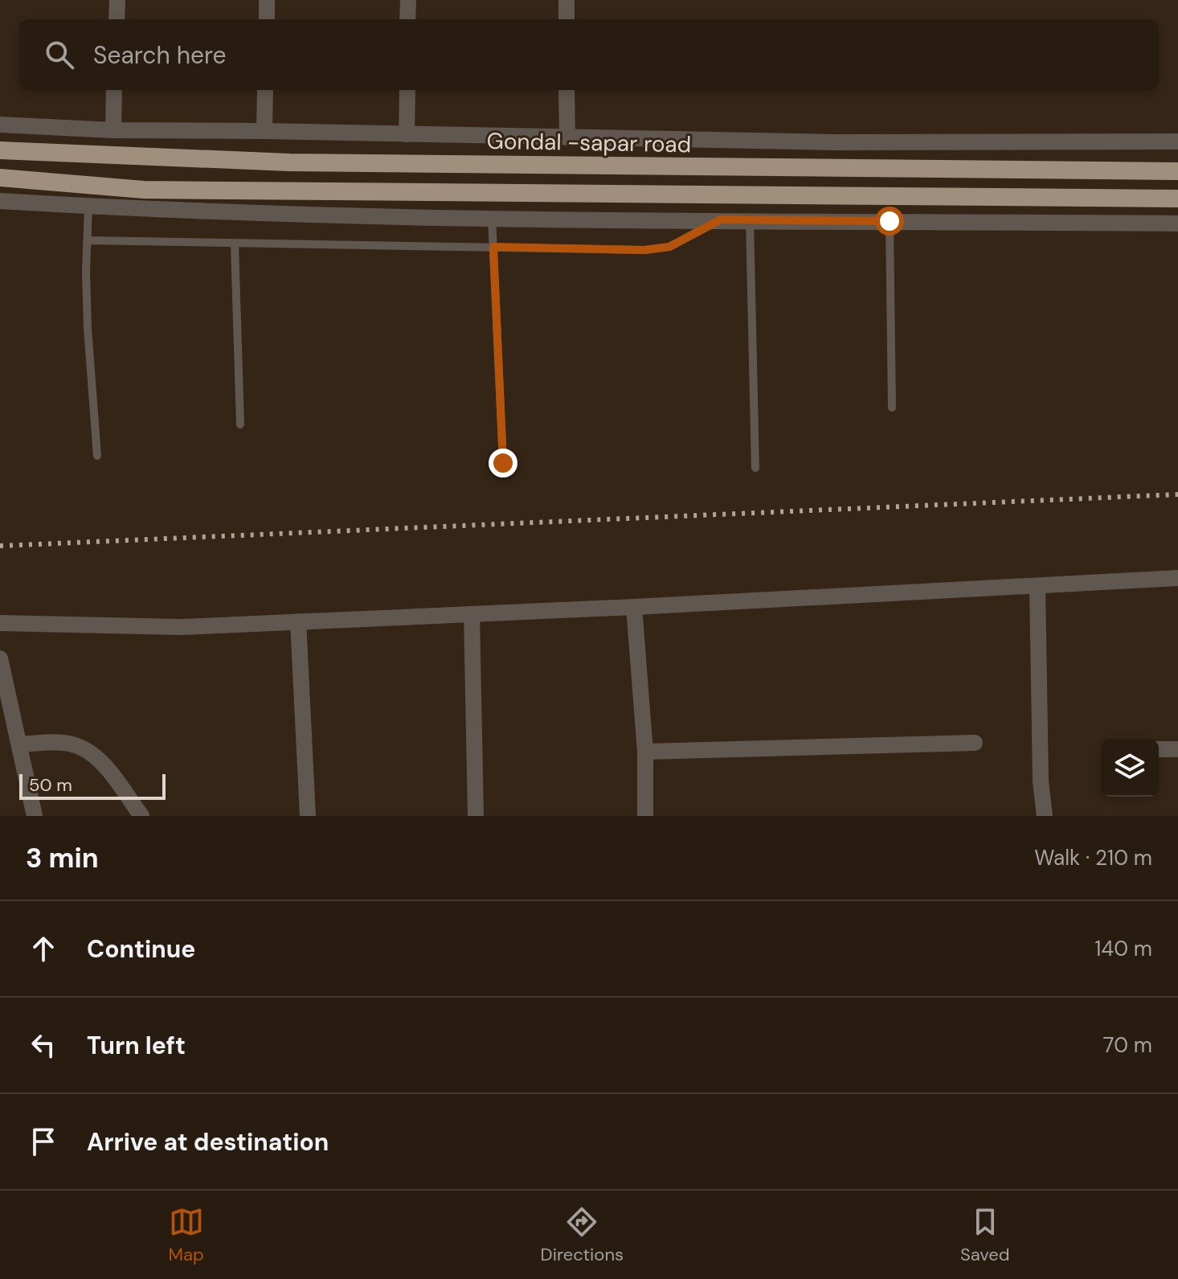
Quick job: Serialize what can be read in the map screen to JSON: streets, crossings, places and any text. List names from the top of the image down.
{
  "streets": {
    "highway": ["Gondal -sapar road"]
  },
  "scale_bar": "50 m",
  "page": {
    "search": "Search here",
    "scale": "50 m",
    "heading": ["3 min", "Walk · 210 m"],
    "list": [
      ["Continue", "140 m"],
      ["Turn left", "70 m"],
      "Arrive at destination"
    ],
    "nav": ["Map", "Directions", "Saved"]
  }
}
